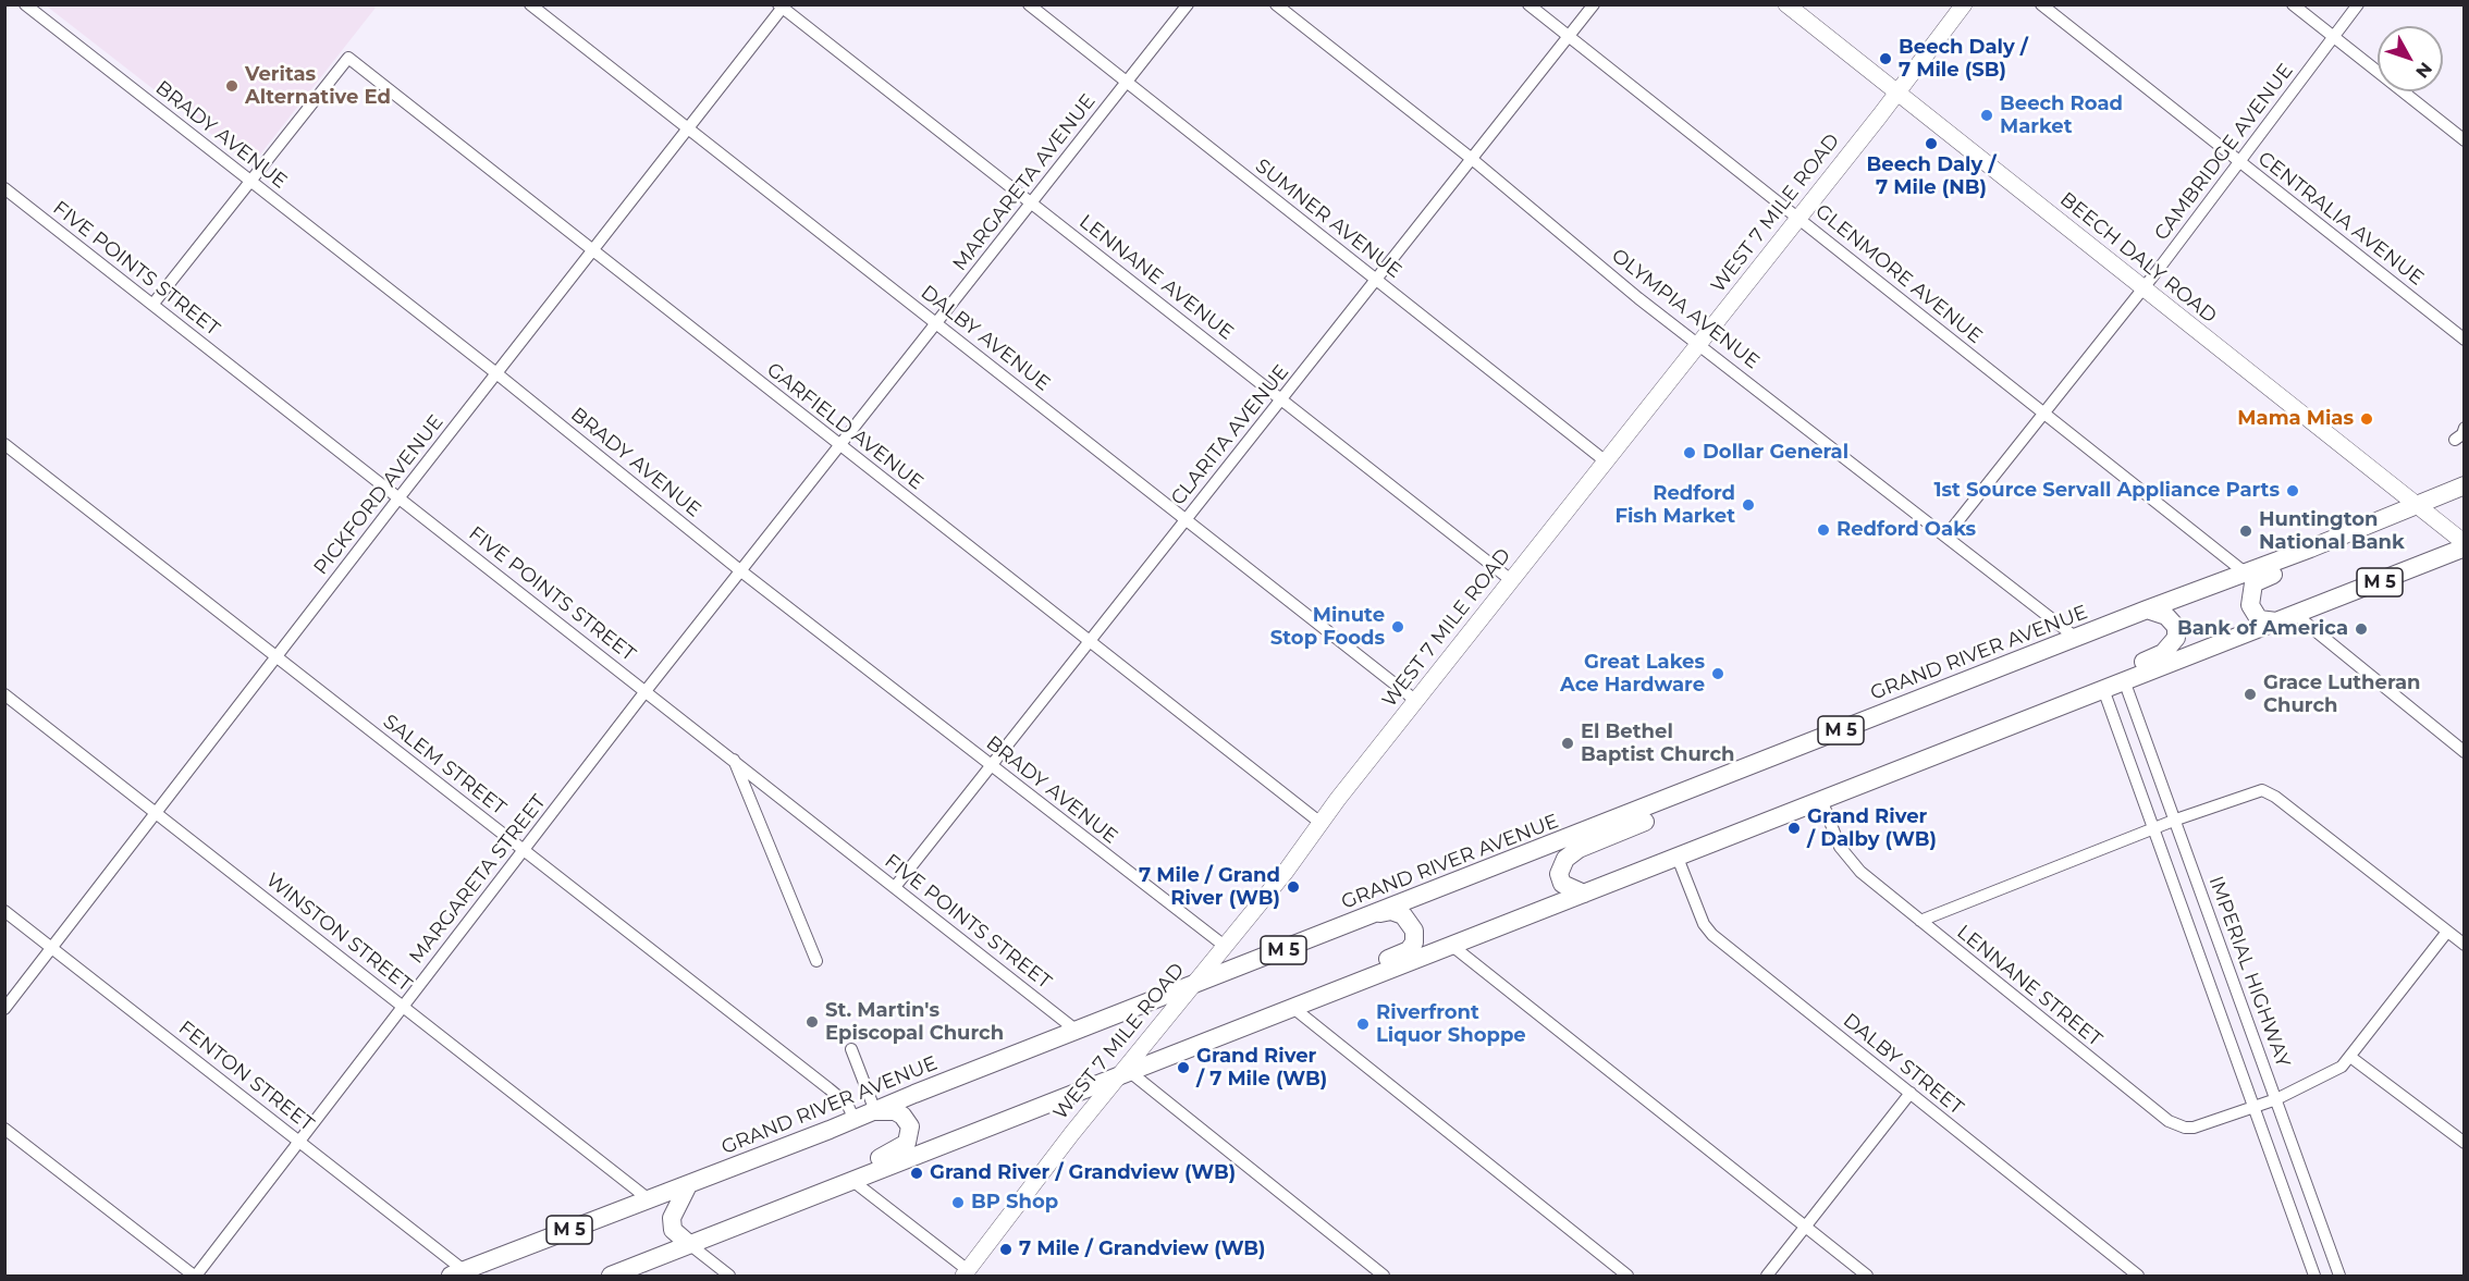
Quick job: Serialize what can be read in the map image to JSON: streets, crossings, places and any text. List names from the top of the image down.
{
  "streets": {
    "main road": [
      "WEST 7 MILE ROAD",
      "BEECH DALY ROAD",
      "M 5",
      "GRAND RIVER AVENUE"
    ],
    "street": [
      "BRADY AVENUE",
      "CAMBRIDGE AVENUE",
      "MARGARETA AVENUE",
      "SUMNER AVENUE",
      "CENTRALIA AVENUE",
      "FIVE POINTS STREET",
      "GLENMORE AVENUE",
      "LENNANE AVENUE",
      "OLYMPIA AVENUE",
      "DALBY AVENUE",
      "GARFIELD AVENUE",
      "CLARITA AVENUE",
      "PICKFORD AVENUE",
      "SALEM STREET",
      "MARGARETA STREET",
      "WINSTON STREET",
      "IMPERIAL HIGHWAY",
      "LENNANE STREET",
      "DALBY STREET",
      "FENTON STREET"
    ]
  },
  "crossings": [
    ["BRADY AVENUE", "MARGARETA AVENUE"],
    ["BRADY AVENUE", "WEST 7 MILE ROAD"],
    ["BRADY AVENUE", "GARFIELD AVENUE"],
    ["BRADY AVENUE", "CLARITA AVENUE"],
    ["BRADY AVENUE", "PICKFORD AVENUE"],
    ["CAMBRIDGE AVENUE", "CENTRALIA AVENUE"],
    ["CAMBRIDGE AVENUE", "BEECH DALY ROAD"],
    ["CAMBRIDGE AVENUE", "GLENMORE AVENUE"],
    ["CAMBRIDGE AVENUE", "OLYMPIA AVENUE"],
    ["MARGARETA AVENUE", "SUMNER AVENUE"],
    ["MARGARETA AVENUE", "FIVE POINTS STREET"],
    ["MARGARETA AVENUE", "LENNANE AVENUE"],
    ["MARGARETA AVENUE", "DALBY AVENUE"],
    ["MARGARETA AVENUE", "GARFIELD AVENUE"],
    ["MARGARETA AVENUE", "MARGARETA STREET"],
    ["WEST 7 MILE ROAD", "SUMNER AVENUE"],
    ["WEST 7 MILE ROAD", "BEECH DALY ROAD"],
    ["WEST 7 MILE ROAD", "GLENMORE AVENUE"],
    ["WEST 7 MILE ROAD", "LENNANE AVENUE"],
    ["WEST 7 MILE ROAD", "OLYMPIA AVENUE"],
    ["WEST 7 MILE ROAD", "DALBY AVENUE"],
    ["WEST 7 MILE ROAD", "GARFIELD AVENUE"],
    ["WEST 7 MILE ROAD", "M 5"],
    ["WEST 7 MILE ROAD", "GRAND RIVER AVENUE"],
    ["SUMNER AVENUE", "CLARITA AVENUE"],
    ["BEECH DALY ROAD", "M 5"],
    ["BEECH DALY ROAD", "GRAND RIVER AVENUE"],
    ["FIVE POINTS STREET", "CLARITA AVENUE"],
    ["FIVE POINTS STREET", "PICKFORD AVENUE"],
    ["FIVE POINTS STREET", "GRAND RIVER AVENUE"],
    ["FIVE POINTS STREET", "MARGARETA STREET"],
    ["GLENMORE AVENUE", "CLARITA AVENUE"],
    ["GLENMORE AVENUE", "GRAND RIVER AVENUE"],
    ["LENNANE AVENUE", "CLARITA AVENUE"],
    ["LENNANE AVENUE", "PICKFORD AVENUE"],
    ["OLYMPIA AVENUE", "CLARITA AVENUE"],
    ["OLYMPIA AVENUE", "GRAND RIVER AVENUE"],
    ["DALBY AVENUE", "CLARITA AVENUE"],
    ["DALBY AVENUE", "PICKFORD AVENUE"],
    ["GARFIELD AVENUE", "CLARITA AVENUE"],
    ["GARFIELD AVENUE", "PICKFORD AVENUE"],
    ["PICKFORD AVENUE", "SALEM STREET"],
    ["PICKFORD AVENUE", "WINSTON STREET"],
    ["PICKFORD AVENUE", "FENTON STREET"],
    ["M 5", "IMPERIAL HIGHWAY"],
    ["M 5", "LENNANE STREET"],
    ["M 5", "DALBY STREET"],
    ["GRAND RIVER AVENUE", "SALEM STREET"],
    ["GRAND RIVER AVENUE", "WINSTON STREET"],
    ["GRAND RIVER AVENUE", "FENTON STREET"],
    ["SALEM STREET", "MARGARETA STREET"],
    ["MARGARETA STREET", "WINSTON STREET"],
    ["MARGARETA STREET", "FENTON STREET"],
    ["IMPERIAL HIGHWAY", "LENNANE STREET"]
  ],
  "places": [
    "Beech Daly / 7 Mile (SB)",
    "Veritas Alternative Ed",
    "Beech Road Market",
    "Beech Daly / 7 Mile (NB)",
    "Mama Mias",
    "Dollar General",
    "1st Source Servall Appliance Parts",
    "Redford Fish Market",
    "Redford Oaks",
    "Huntington National Bank",
    "Minute Stop Foods",
    "Bank of America",
    "Great Lakes Ace Hardware",
    "Grace Lutheran Church",
    "El Bethel Baptist Church",
    "Grand River / Dalby (WB)",
    "7 Mile / Grand River (WB)",
    "St. Martin's Episcopal Church",
    "Riverfront Liquor Shoppe",
    "Grand River / 7 Mile (WB)",
    "Grand River / Grandview (WB)",
    "BP Shop",
    "7 Mile / Grandview (WB)"
  ],
  "north": "bottom right"
}
